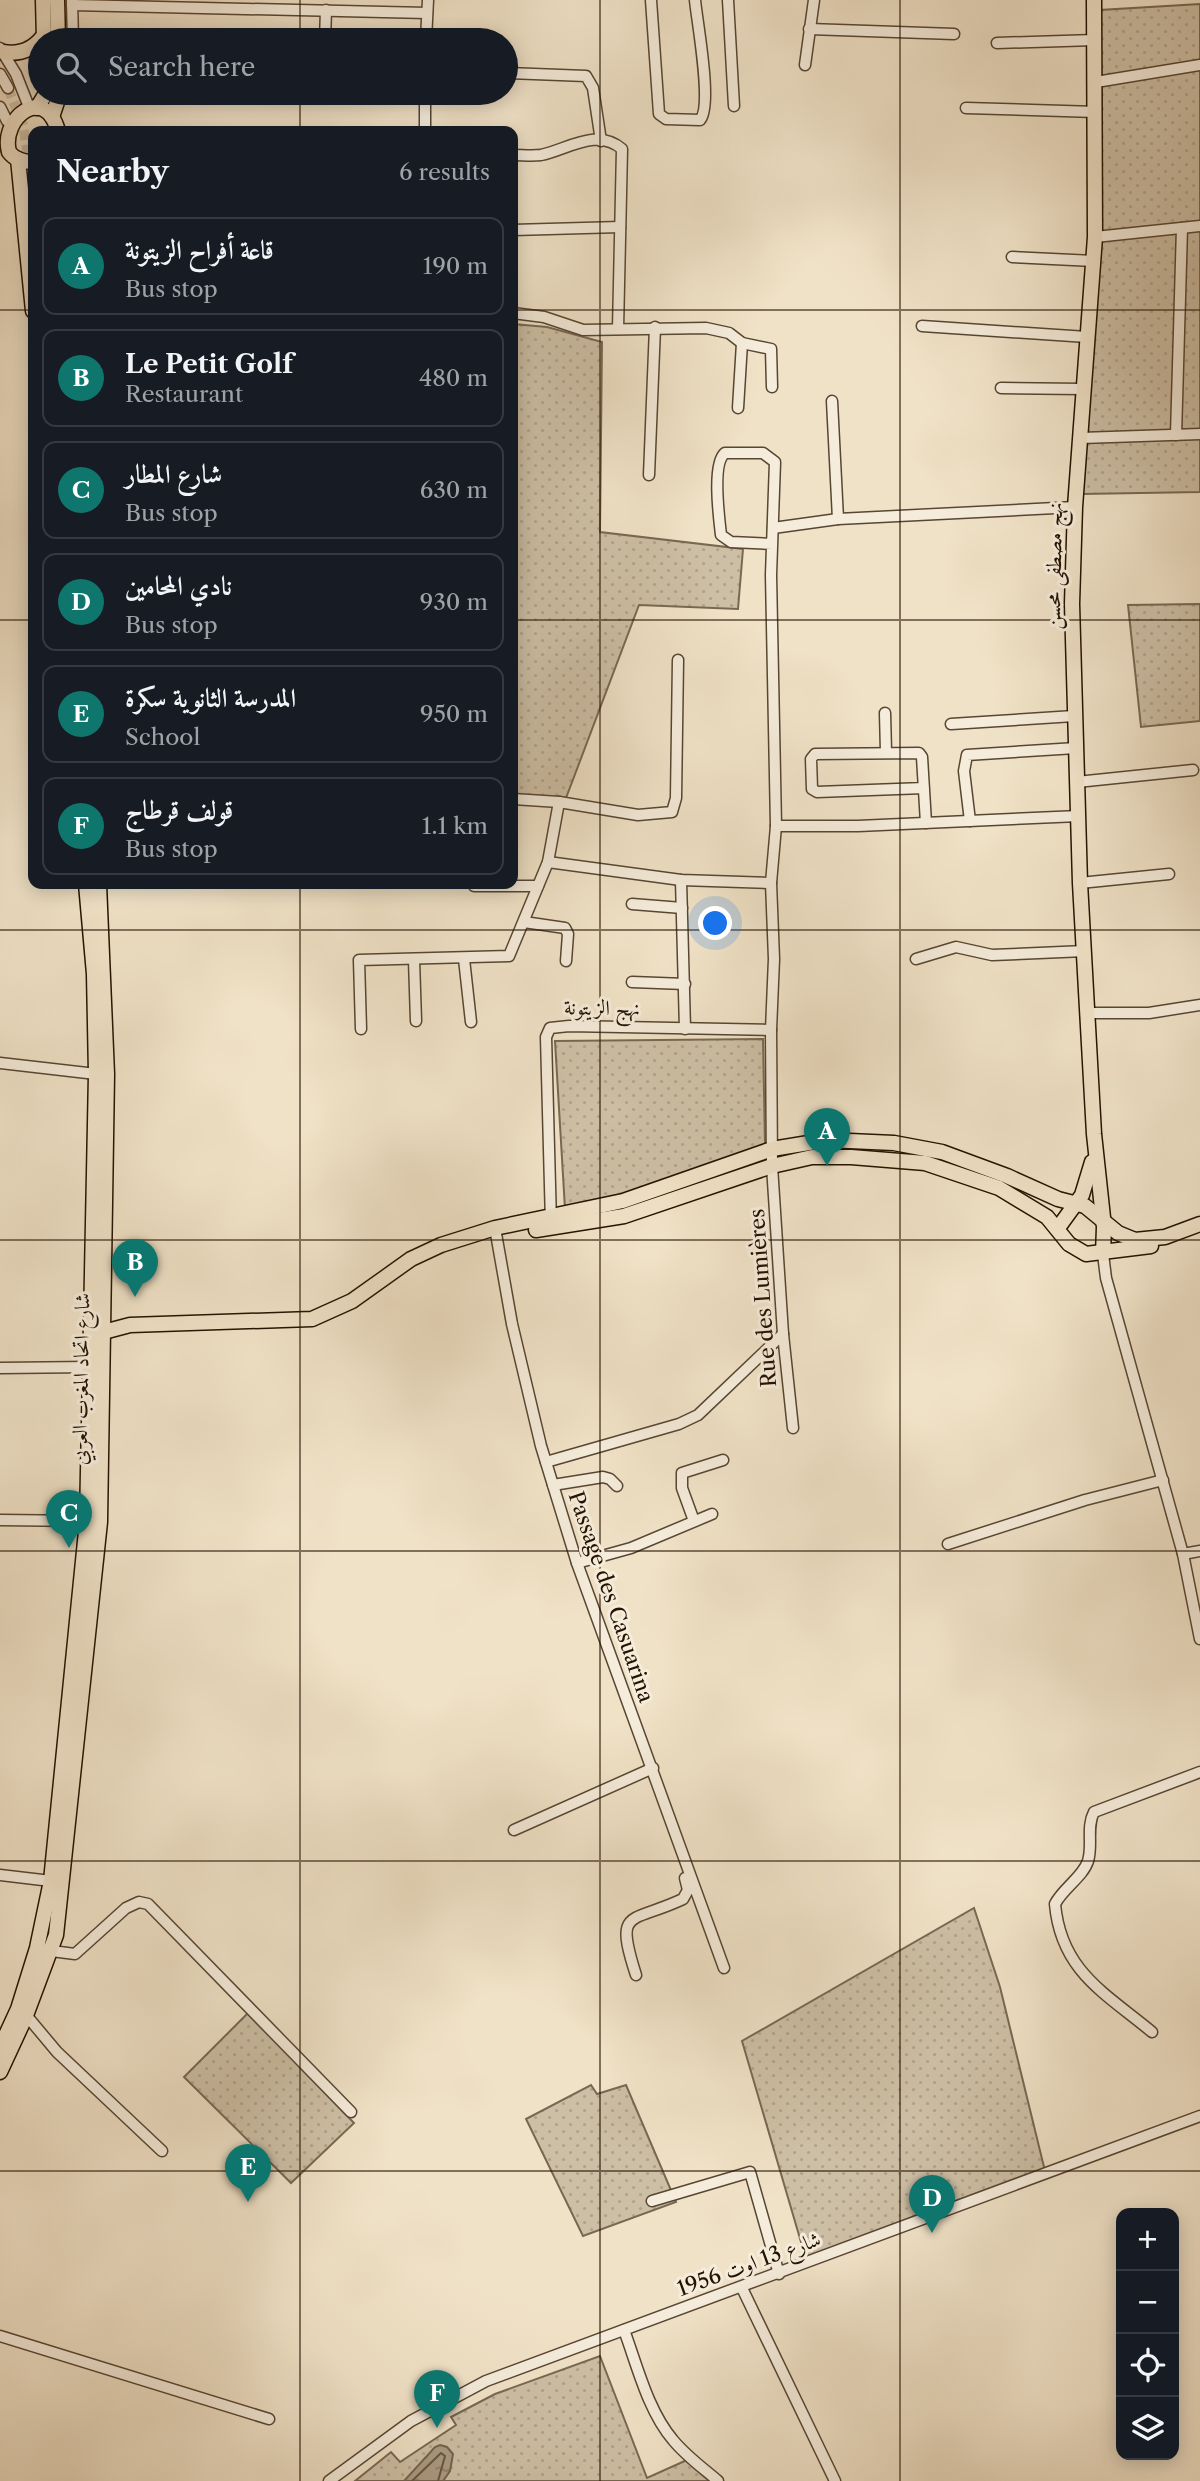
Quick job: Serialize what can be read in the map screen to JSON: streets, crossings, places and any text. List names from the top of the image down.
{
  "streets": {
    "main road": ["نهج مصطفى محسن", "شارع اتحاد المغرب العربي"],
    "street": [
      "نهج الزيتونة",
      "Rue des Lumières",
      "Passage des Casuarina",
      "شارع 13 اوت 1956"
    ]
  },
  "crossings": [
    ["نهج الزيتونة", "Rue des Lumières"]
  ],
  "page": {
    "search": "Search here",
    "heading": ["Nearby", "6 results"],
    "list": [
      {
        "mark": "A",
        "name": "قاعة أفراح الزيتونة",
        "note": "Bus stop",
        "value": "190 m"
      },
      {
        "mark": "B",
        "name": "Le Petit Golf",
        "note": "Restaurant",
        "value": "480 m"
      },
      {
        "mark": "C",
        "name": "شارع المطار",
        "note": "Bus stop",
        "value": "630 m"
      },
      {
        "mark": "D",
        "name": "نادي المحامين",
        "note": "Bus stop",
        "value": "930 m"
      },
      {
        "mark": "E",
        "name": "المدرسة الثانوية سكرة",
        "note": "School",
        "value": "950 m"
      },
      {
        "mark": "F",
        "name": "قولف قرطاج",
        "note": "Bus stop",
        "value": "1.1 km"
      }
    ],
    "pins": [
      "A",
      "B",
      "C",
      "E",
      "D",
      "F"
    ],
    "map_buttons": ["+", "−"]
  }
}
